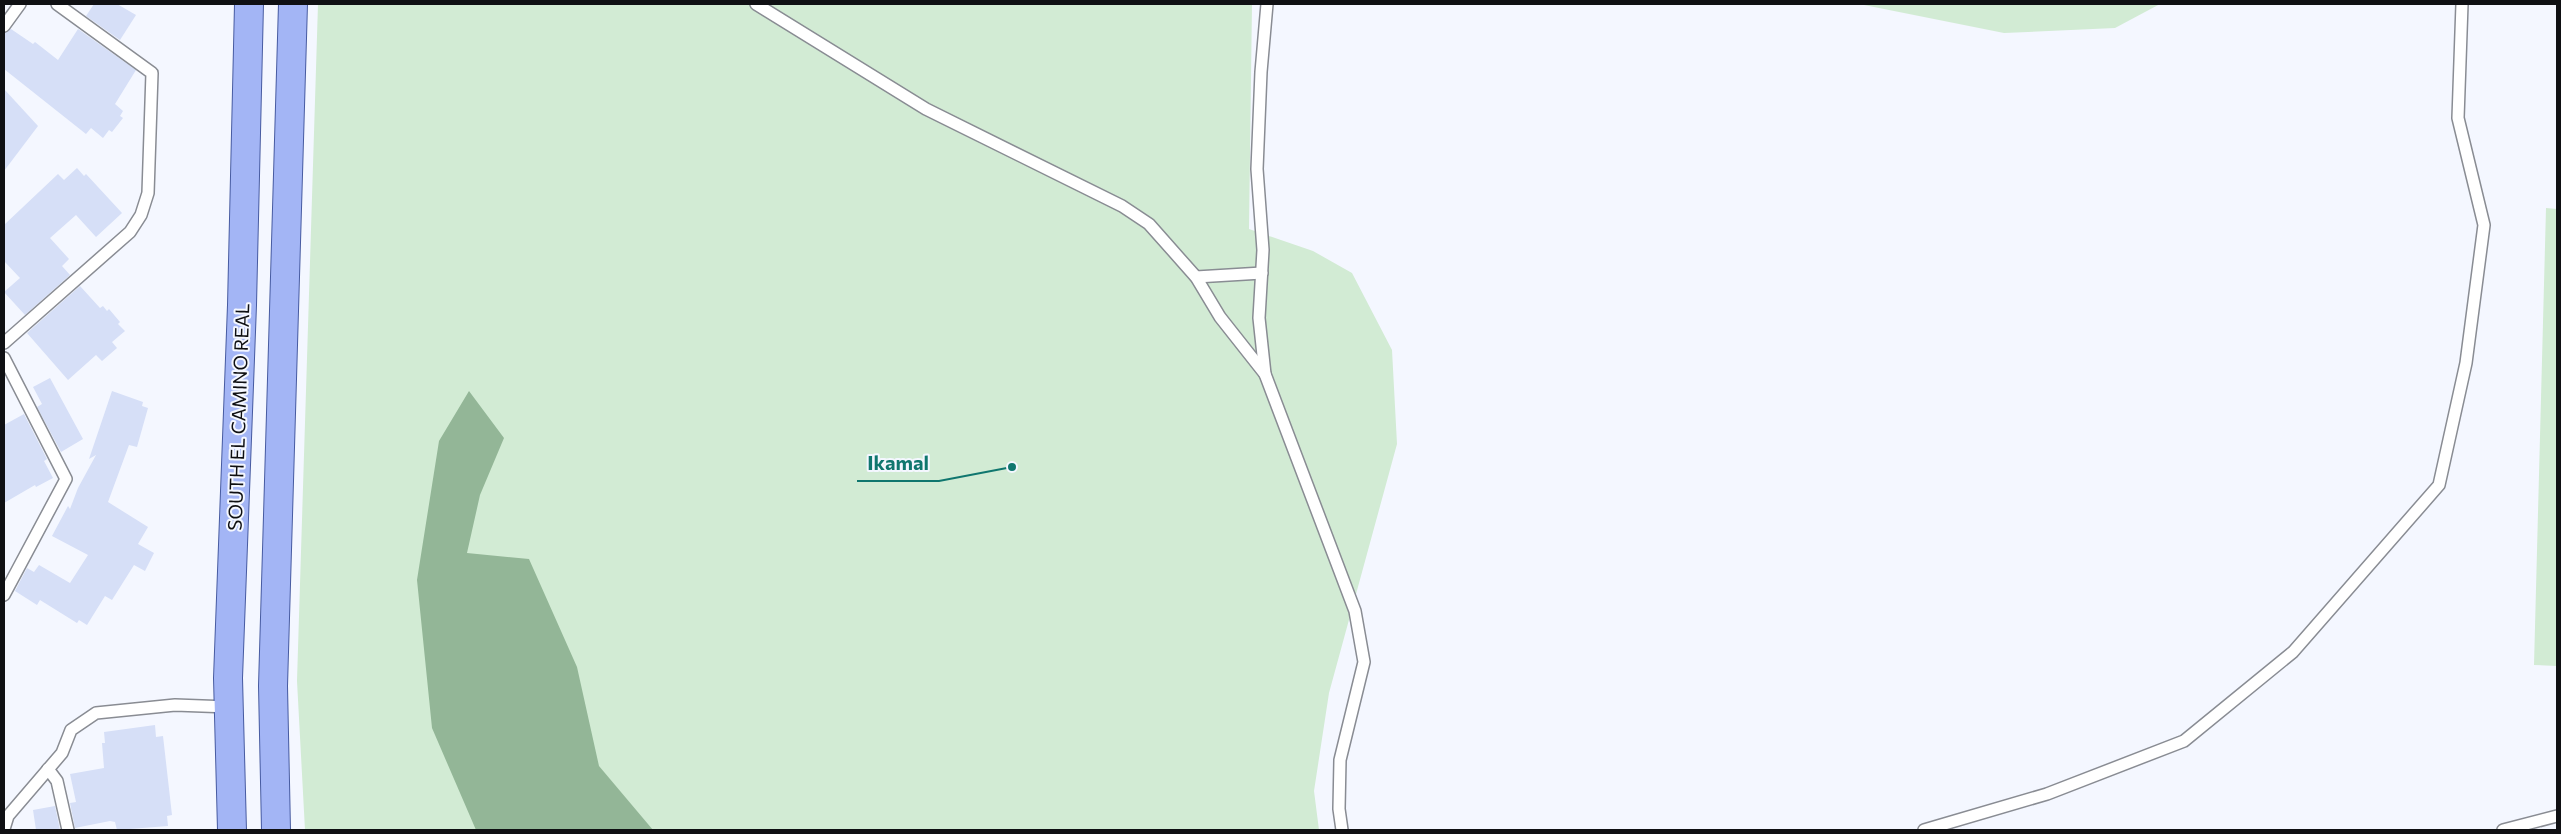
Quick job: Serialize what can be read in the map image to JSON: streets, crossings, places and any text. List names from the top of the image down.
{
  "streets": {
    "main road": ["SOUTH EL CAMINO REAL"]
  },
  "places": ["Ikamal"]
}
